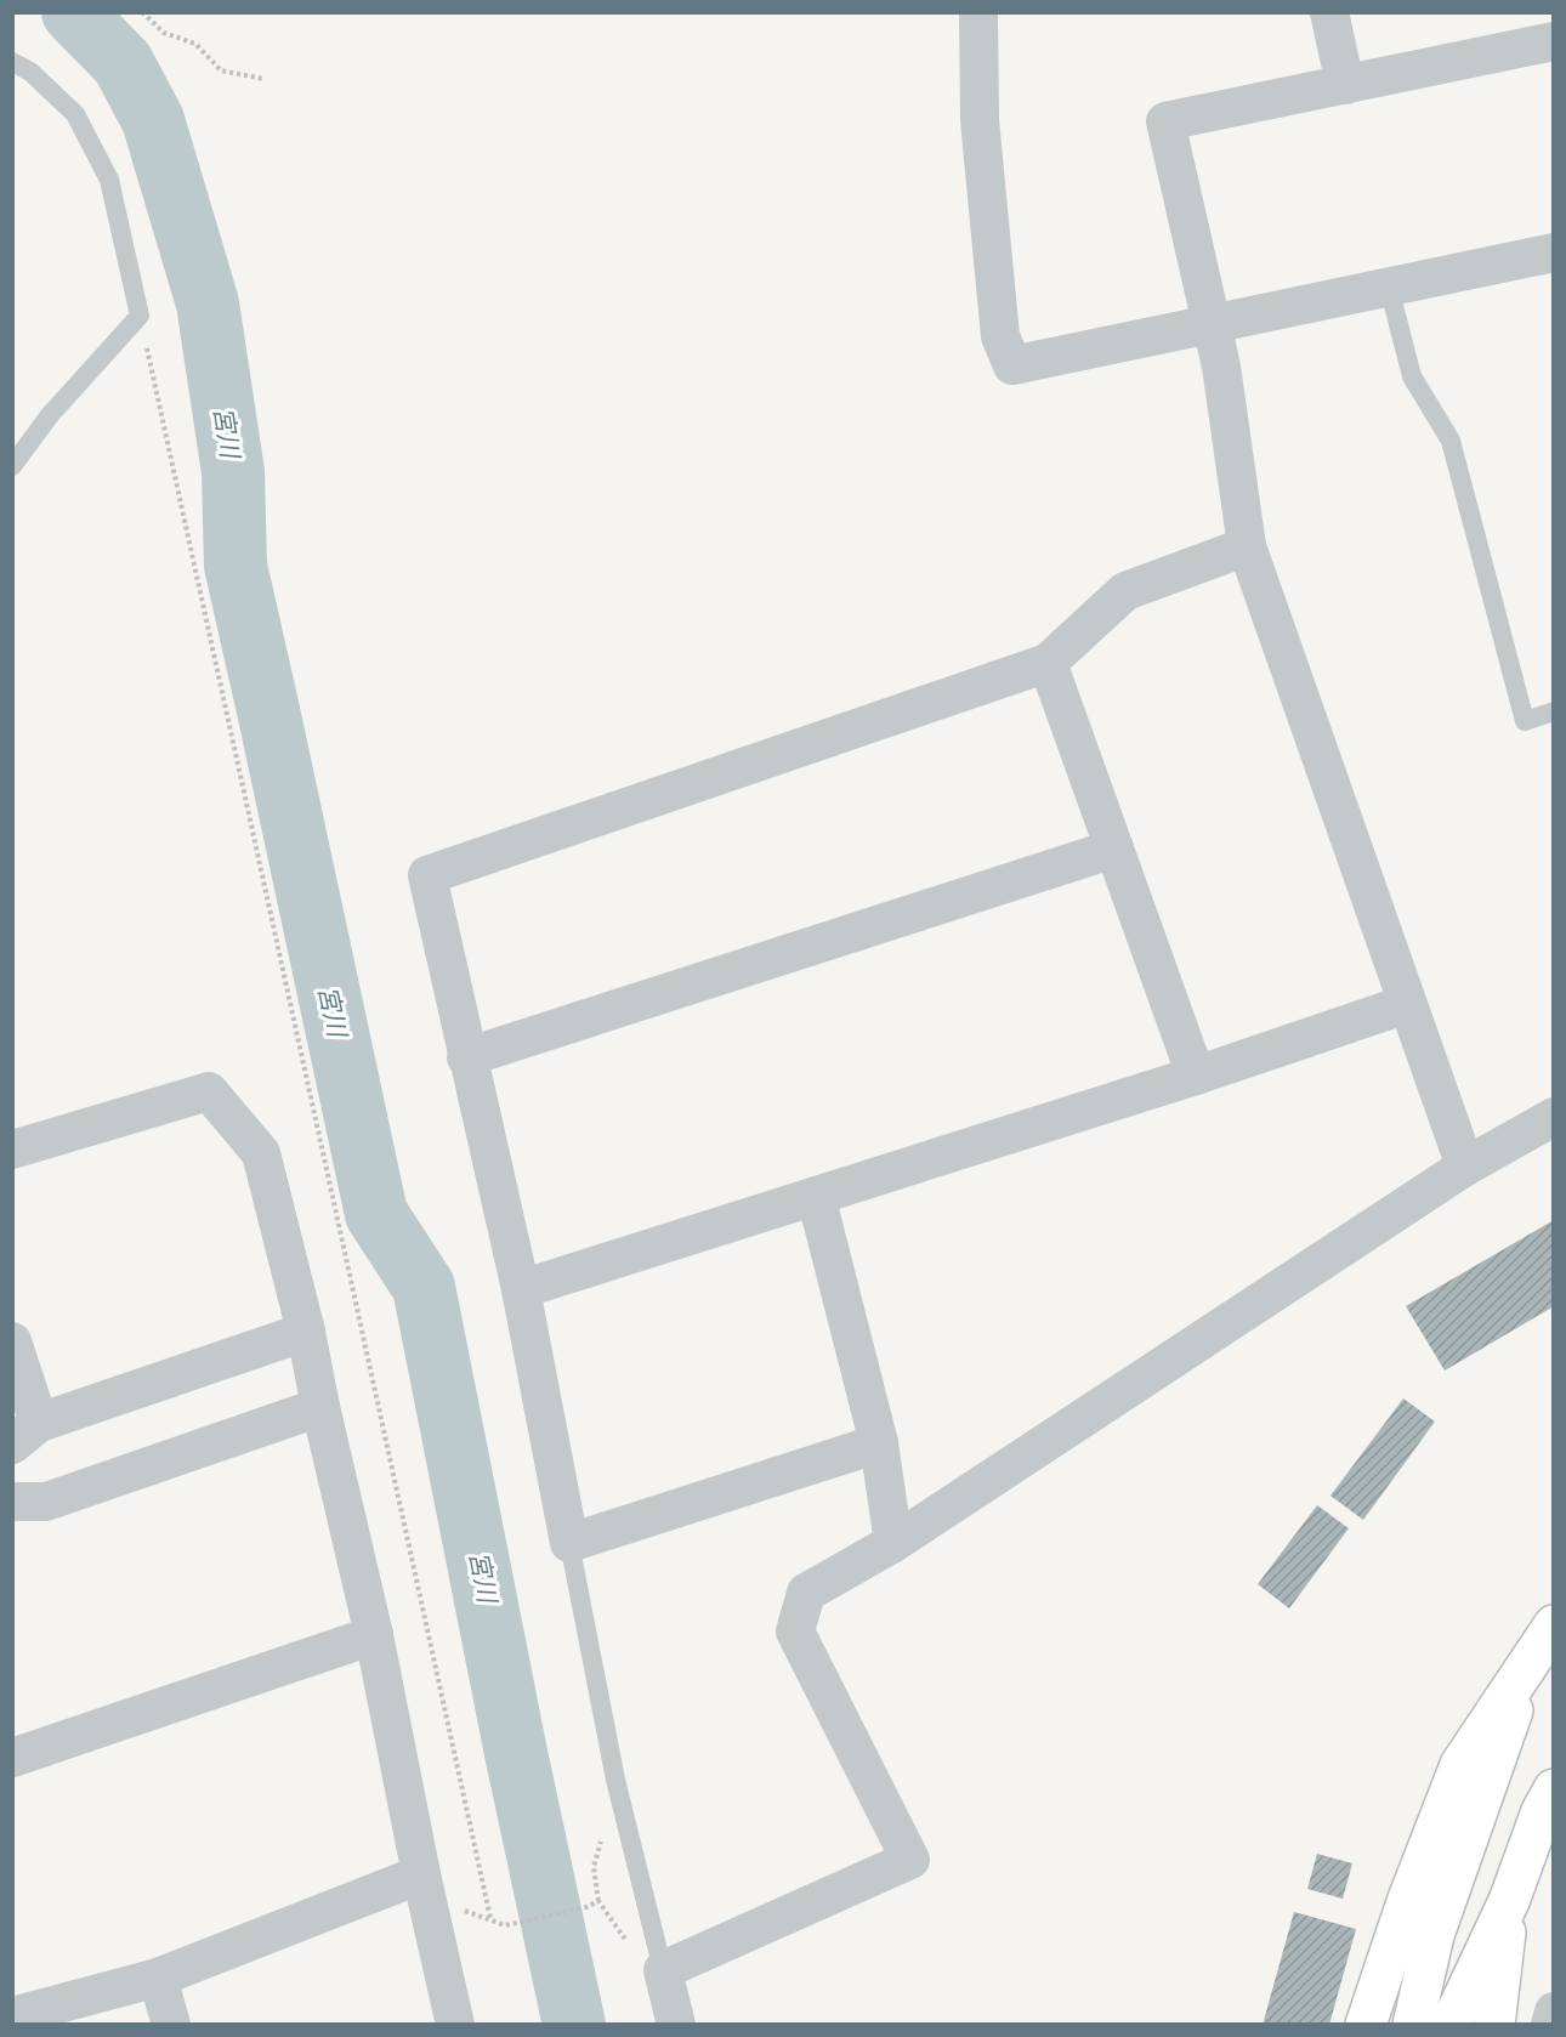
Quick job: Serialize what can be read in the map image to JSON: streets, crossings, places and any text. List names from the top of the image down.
{
  "water": ["宮川"]
}
